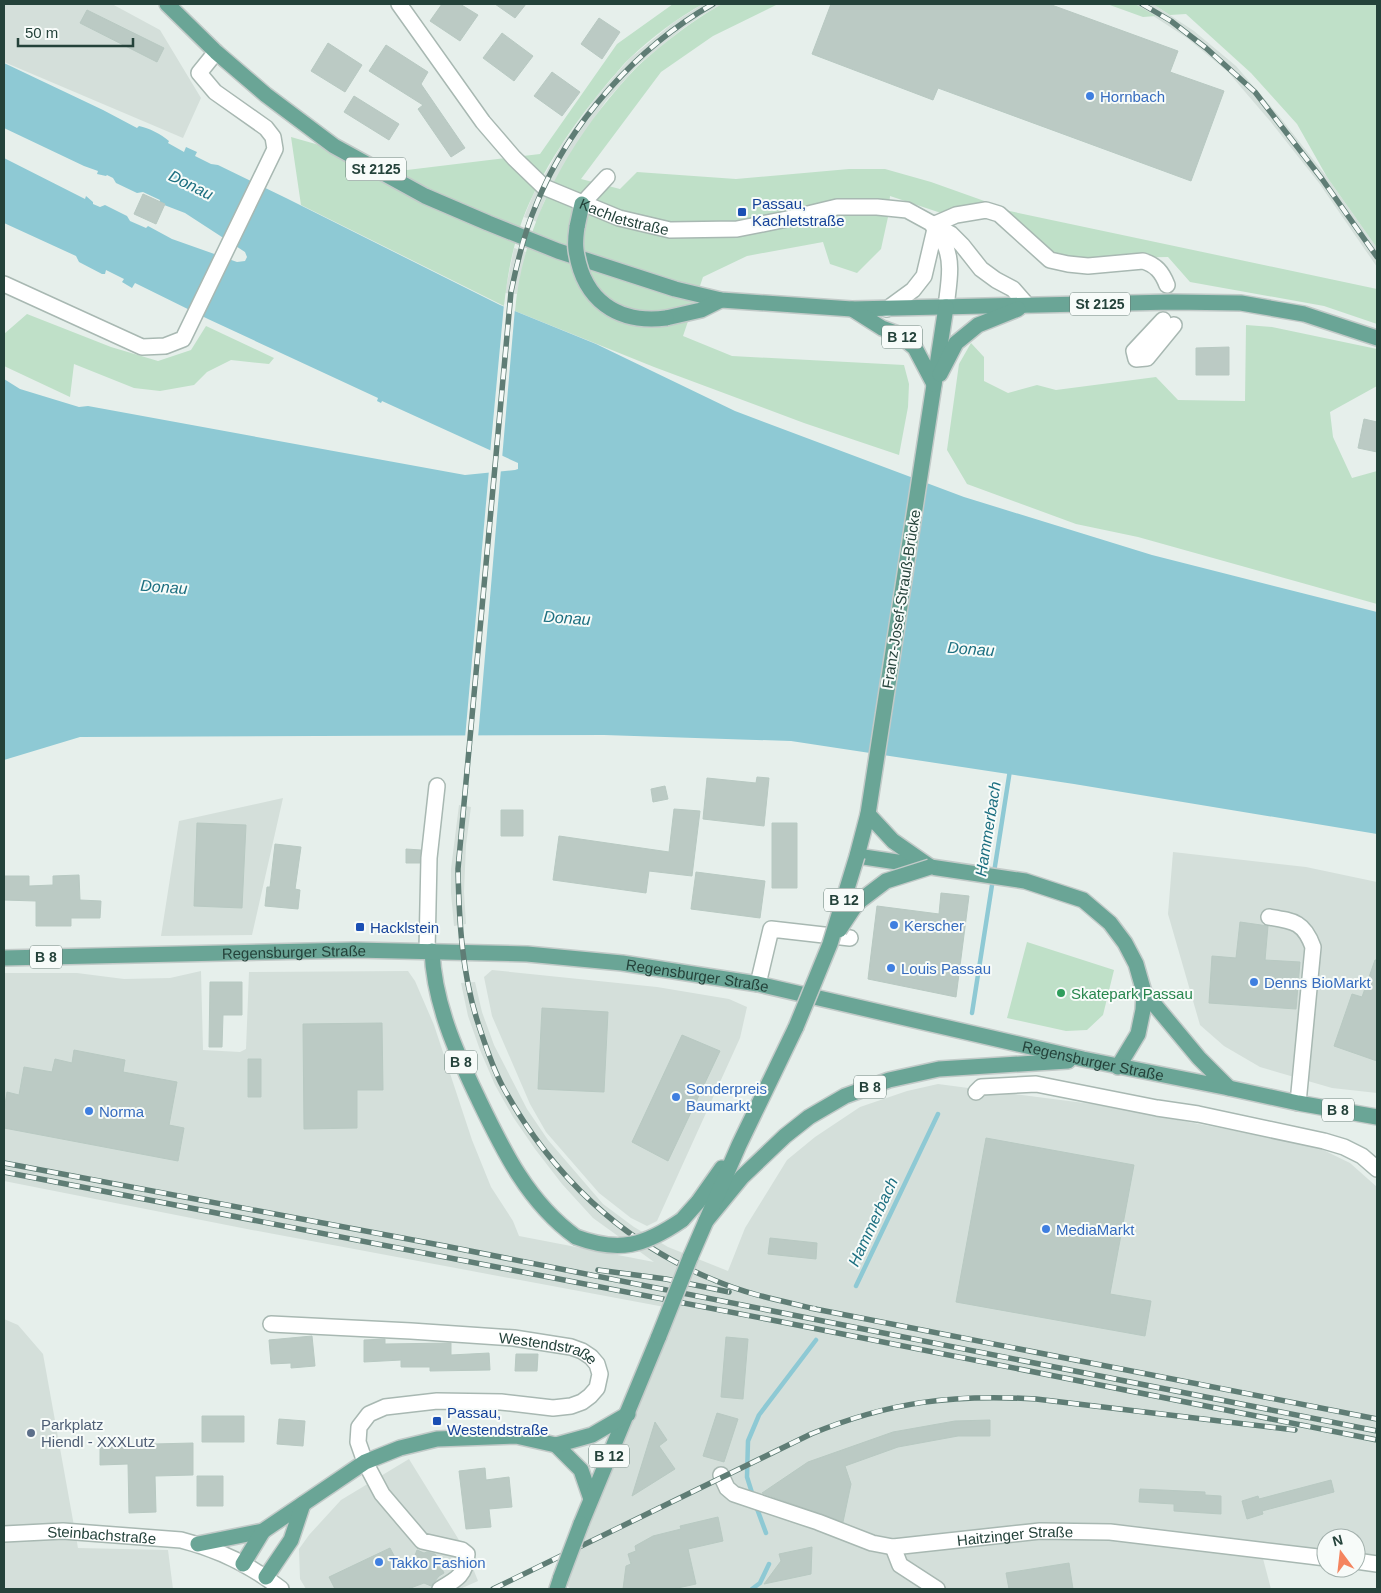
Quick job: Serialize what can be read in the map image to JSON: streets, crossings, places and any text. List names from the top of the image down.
{
  "streets": {
    "main road": [
      "St 2125",
      "B 12",
      "Franz-Josef-Strauß-Brücke",
      "Regensburger Straße",
      "B 8"
    ],
    "street": [
      "Kachletstraße",
      "Westendstraße",
      "Steinbachstraße",
      "Haitzinger Straße"
    ]
  },
  "crossings": [
    ["St 2125", "Kachletstraße"],
    ["St 2125", "B 12"],
    ["St 2125", "Franz-Josef-Strauß-Brücke"],
    ["B 12", "Franz-Josef-Strauß-Brücke"],
    ["B 12", "B 8"],
    ["Regensburger Straße", "B 8"]
  ],
  "water": ["Donau", "Hammerbach"],
  "places": {
    "other": [
      "Hornbach",
      "Kerscher",
      "Louis Passau",
      "Denns BioMarkt",
      "Skatepark Passau",
      "Sonderpreis Baumarkt",
      "Norma",
      "MediaMarkt",
      "Parkplatz Hiendl - XXXLutz",
      "Takko Fashion"
    ],
    "transit": ["Passau, Kachletstraße", "Hacklstein", "Passau, Westendstraße"]
  },
  "scale_bar": "50 m",
  "north": "top"
}
